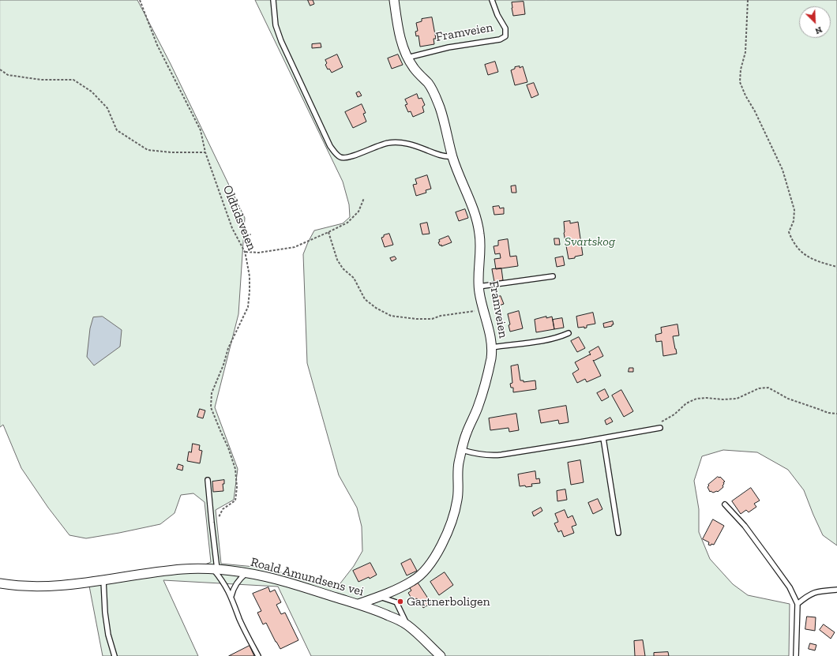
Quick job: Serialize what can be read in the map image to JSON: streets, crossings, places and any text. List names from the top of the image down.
{
  "streets": {
    "street": ["Framveien", "Roald Amundsens vei"],
    "path": ["Oldtidsveien"]
  },
  "crossings": [
    ["Framveien", "Roald Amundsens vei"]
  ],
  "parks": ["Svartskog"],
  "places": ["Gartnerboligen"],
  "north": "bottom right"
}
